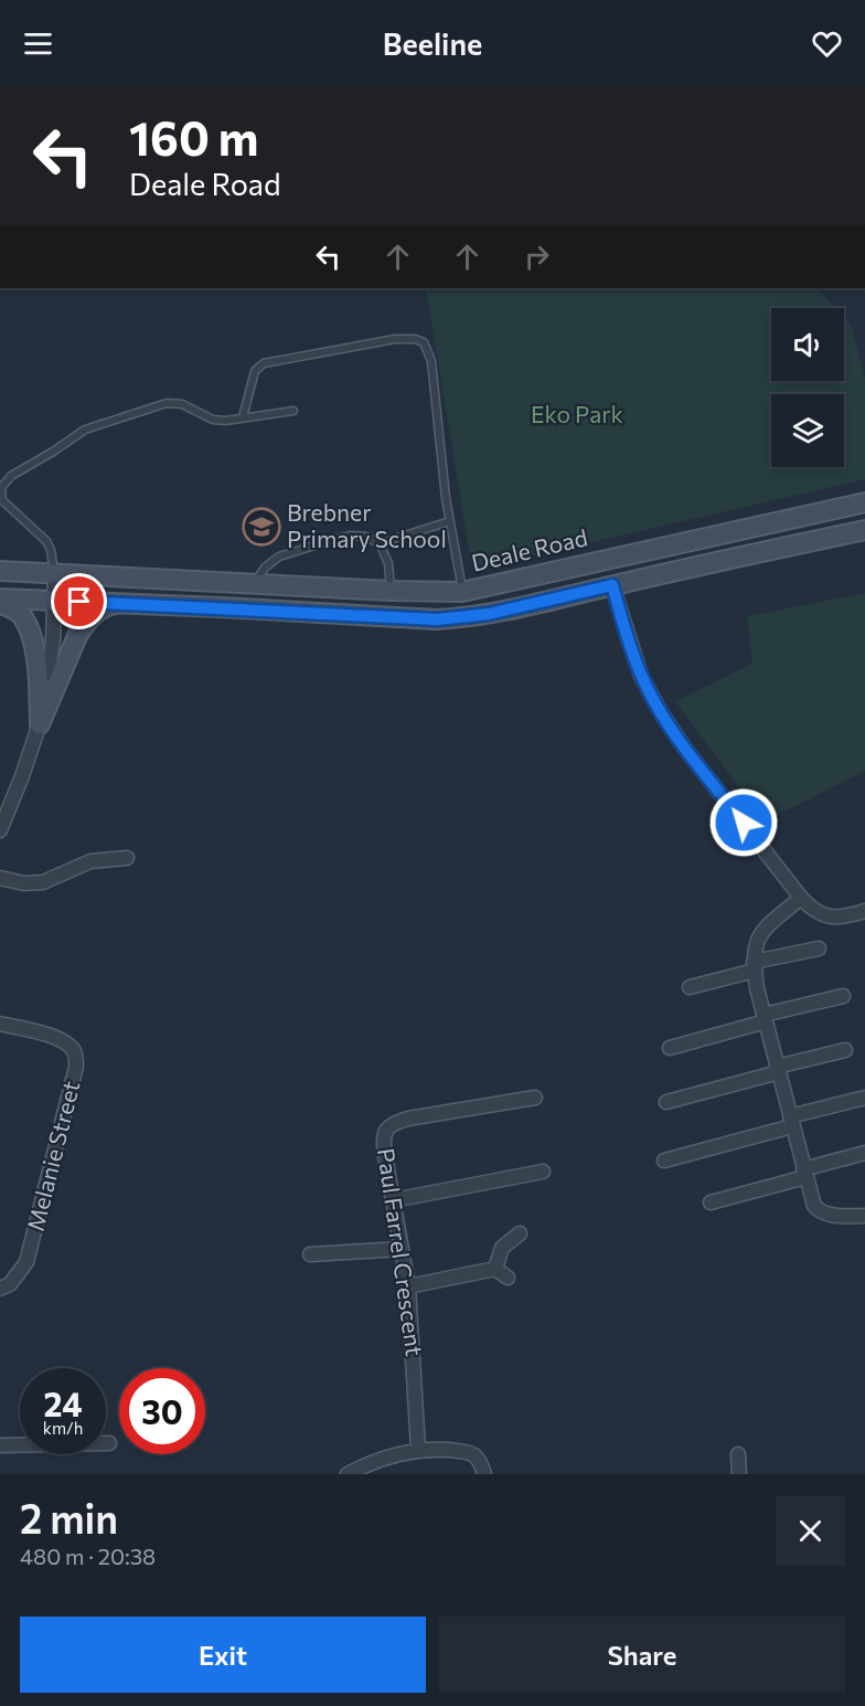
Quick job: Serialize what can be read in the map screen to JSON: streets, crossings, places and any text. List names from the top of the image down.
{
  "streets": {
    "street": ["Deale Road", "Melanie Street", "Paul Farrel Crescent"]
  },
  "parks": ["Eko Park"],
  "places": {
    "school or university": ["Brebner Primary School"]
  },
  "page": {
    "header": "Beeline",
    "turn": ["160 m", "Deale Road"],
    "speed": "24 km/h",
    "limit": "30",
    "heading": ["2 min", "480 m · 20:38"],
    "buttons": ["Exit", "Share"]
  }
}
